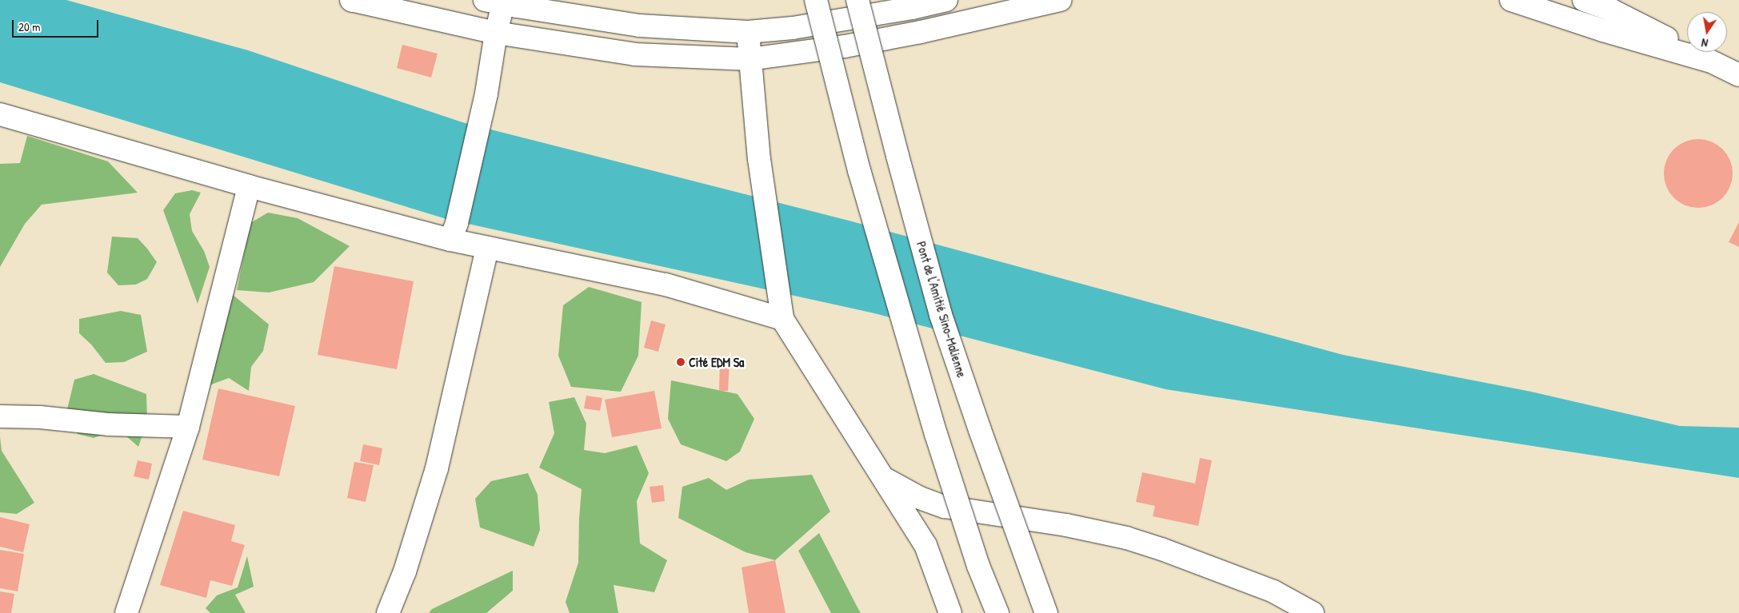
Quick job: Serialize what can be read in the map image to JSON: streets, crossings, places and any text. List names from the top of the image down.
{
  "streets": {
    "street": ["Pont de l'Amitié Sino-Malienne"]
  },
  "places": ["Cité EDM Sa"],
  "scale_bar": "20 m",
  "north": "bottom"
}
